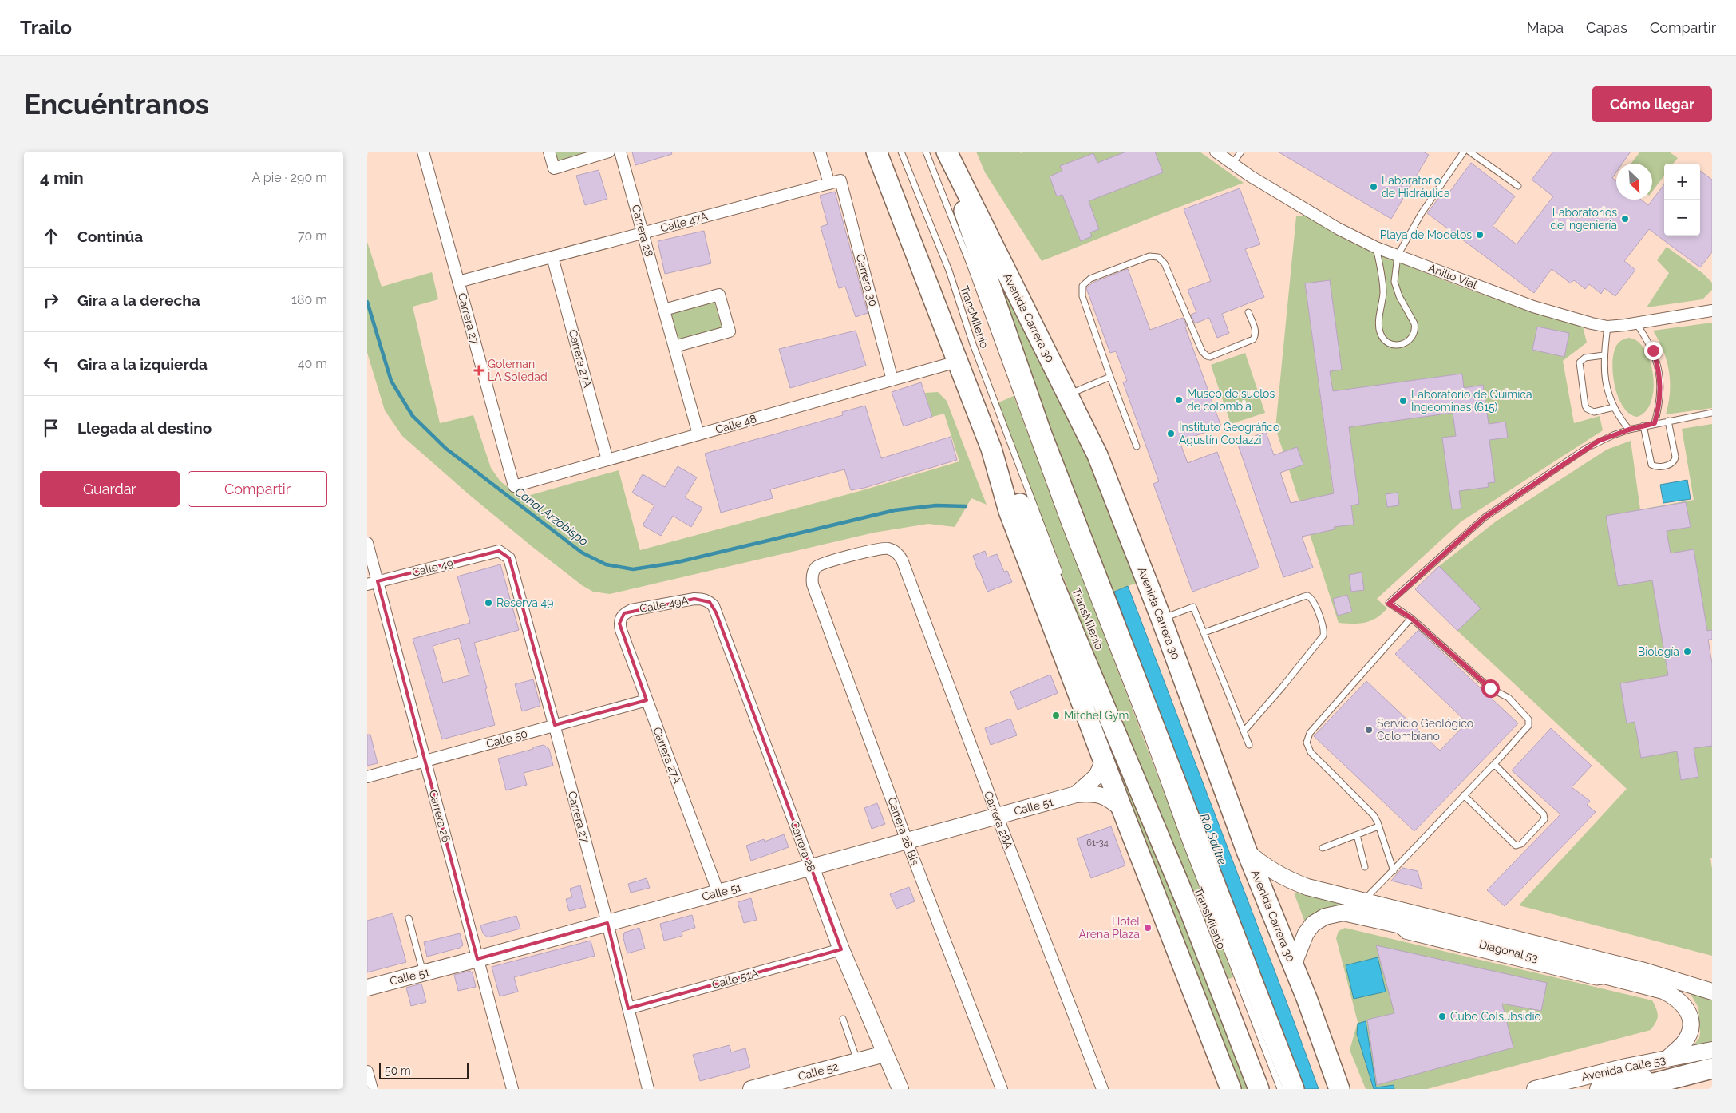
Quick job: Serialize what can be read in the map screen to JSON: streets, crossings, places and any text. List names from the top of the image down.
{
  "streets": {
    "highway": ["Avenida Carrera 30"],
    "street": [
      "Calle 47A",
      "Carrera 28",
      "Anillo Vial",
      "Carrera 30",
      "Carrera 27",
      "Carrera 27A",
      "Calle 48",
      "Calle 49",
      "Calle 49A",
      "Calle 50",
      "Calle 51",
      "Carrera 26",
      "Carrera 28A",
      "Carrera 28 Bis",
      "Diagonal 53",
      "Calle 51A",
      "Avenida Calle 53",
      "Calle 52"
    ],
    "lane": ["TransMilenio"]
  },
  "crossings": [
    ["Calle 47A", "Carrera 28"],
    ["Calle 47A", "Carrera 30"],
    ["Calle 47A", "Carrera 27"],
    ["Calle 47A", "Carrera 27A"],
    ["Carrera 28", "Calle 48"],
    ["Carrera 28", "Calle 49A"],
    ["Carrera 28", "Calle 51"],
    ["Carrera 28", "Calle 51A"],
    ["Carrera 28", "Calle 52"],
    ["Carrera 30", "Calle 48"],
    ["Avenida Carrera 30", "Diagonal 53"],
    ["Carrera 27", "Calle 48"],
    ["Carrera 27", "Calle 49"],
    ["Carrera 27", "Calle 50"],
    ["Carrera 27", "Calle 51"],
    ["Carrera 27", "Calle 51A"],
    ["Carrera 27A", "Calle 48"],
    ["Carrera 27A", "Calle 49A"],
    ["Carrera 27A", "Calle 50"],
    ["Carrera 27A", "Calle 51"],
    ["Calle 49", "Carrera 26"],
    ["Calle 50", "Carrera 26"],
    ["Calle 51", "Carrera 26"],
    ["Calle 51", "Carrera 28A"],
    ["Calle 51", "Carrera 28 Bis"],
    ["Carrera 28A", "Carrera 28 Bis"],
    ["Diagonal 53", "Avenida Calle 53"]
  ],
  "water": ["Canal Arzobispo", "Río Salitre"],
  "places": {
    "other": [
      "Laboratorio de Hidráulica",
      "Laboratorios de ingeniería",
      "Playa de Modelos",
      "Museo de suelos de colombia",
      "Laboratorio de Química Ingeominas (615)",
      "Instituto Geográfico Agustín Codazzi",
      "Reserva 49",
      "Biología",
      "Mitchel Gym",
      "Servicio Geológico Colombiano",
      "Hotel Arena Plaza",
      "Cubo Colsubsidio"
    ],
    "health": ["Goleman LA Soledad"]
  },
  "house_numbers": ["61-34"],
  "scale_bar": "50 m",
  "north": "bottom right",
  "page": {
    "header": "Trailo",
    "nav": ["Mapa", "Capas", "Compartir"],
    "buttons": [
      "Cómo llegar",
      ["Guardar", "Compartir"]
    ],
    "title": "Encuéntranos",
    "heading": ["4 min", "A pie · 290 m"],
    "map_buttons": ["+", "−"],
    "list": [
      ["Continúa", "70 m"],
      ["Gira a la derecha", "180 m"],
      ["Gira a la izquierda", "40 m"],
      "Llegada al destino"
    ],
    "scale": "50 m"
  }
}
